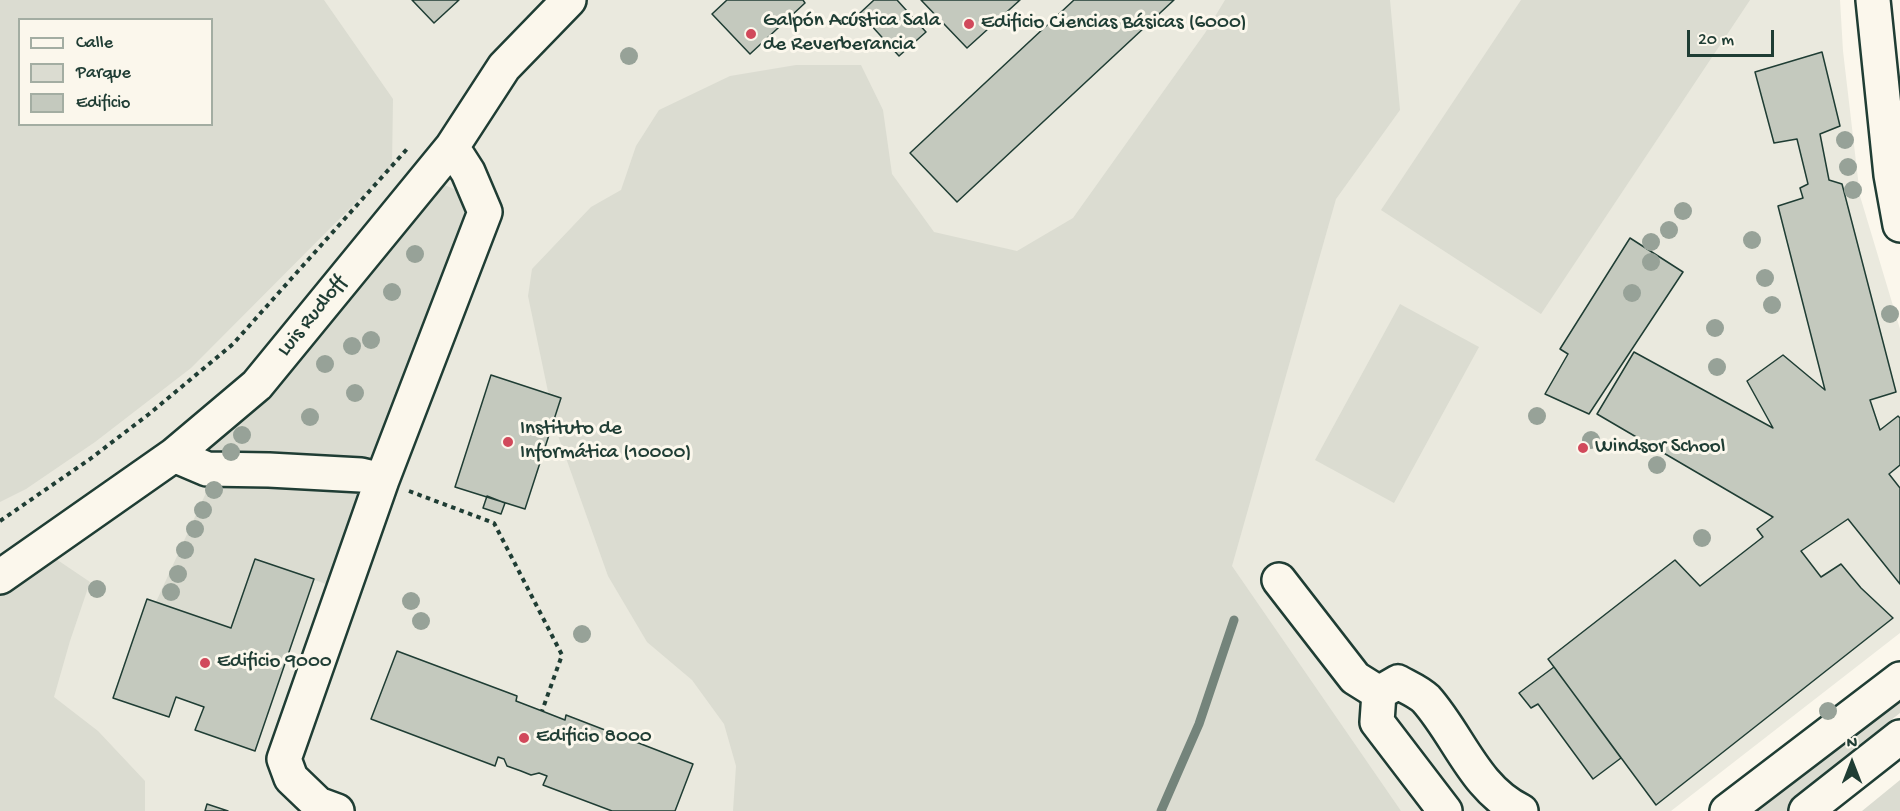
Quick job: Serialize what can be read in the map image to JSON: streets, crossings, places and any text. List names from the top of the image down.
{
  "streets": {
    "street": ["Luis Rudloff"]
  },
  "places": [
    "Edificio Ciencias Básicas (6000)",
    "Galpón Acústica Sala de Reverberancia",
    "Instituto de Informática (10000)",
    "Windsor School",
    "Edificio 9000",
    "Edificio 8000"
  ],
  "legend": ["Calle", "Parque", "Edificio"],
  "scale_bar": "20 m",
  "north": "top"
}
